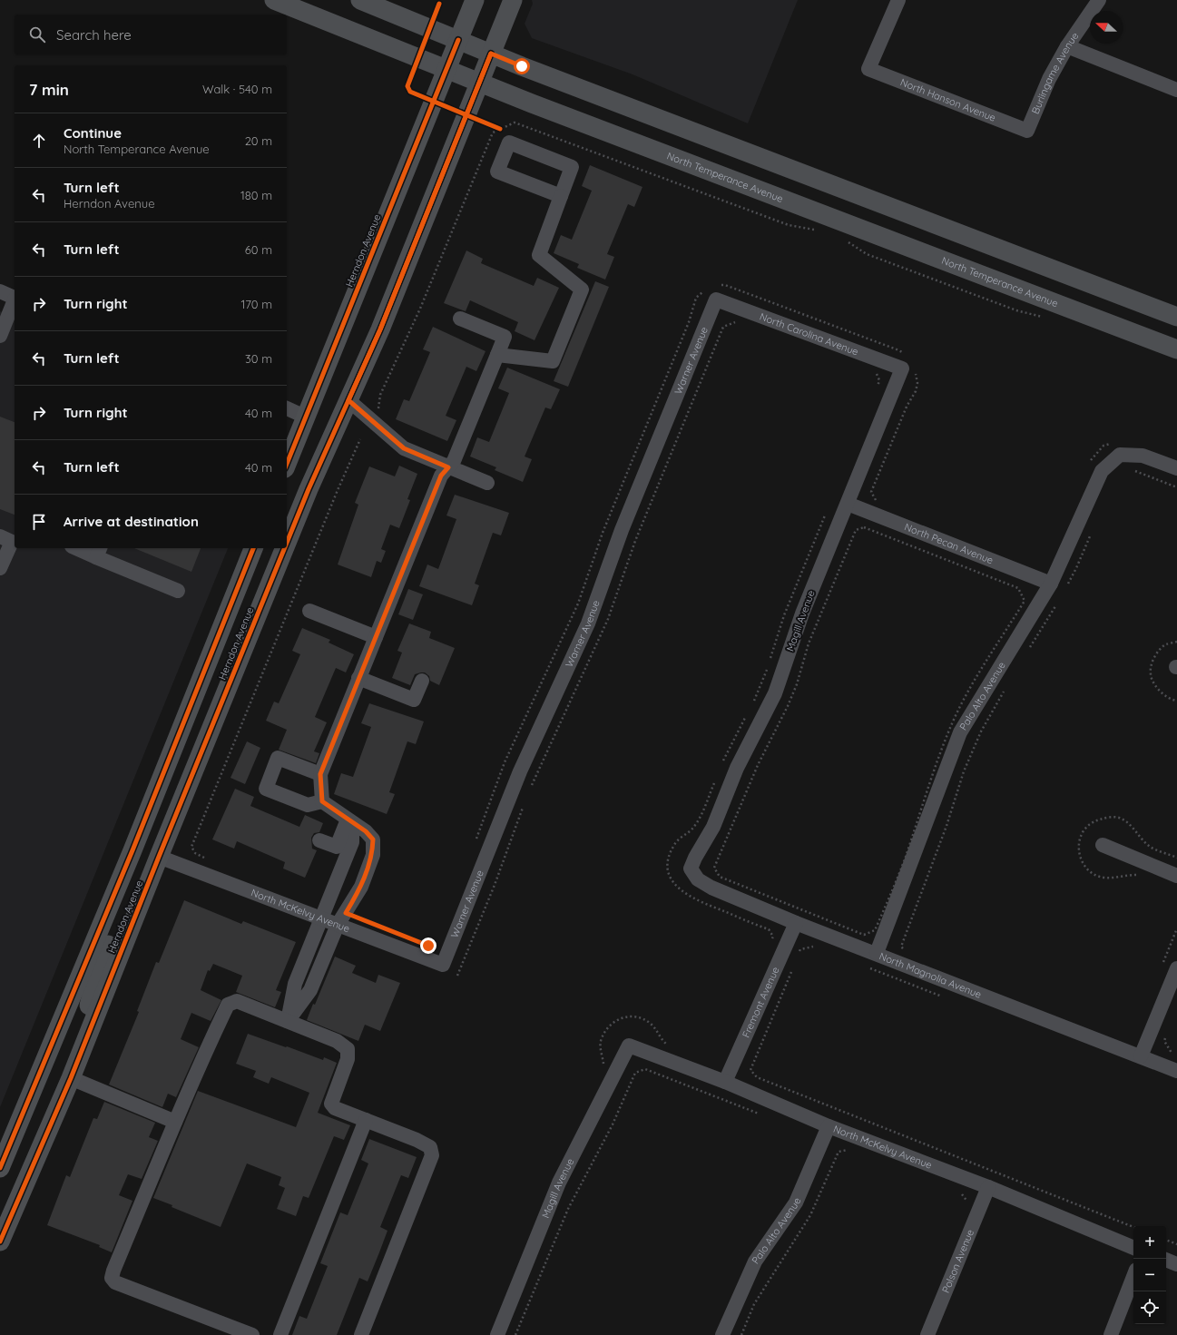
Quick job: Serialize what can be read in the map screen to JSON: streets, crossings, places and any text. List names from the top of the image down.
{
  "streets": {
    "main road": ["North Temperance Avenue", "Herndon Avenue"],
    "street": [
      "Burlingame Avenue",
      "North Hanson Avenue",
      "North Carolina Avenue",
      "Warner Avenue",
      "North Pecan Avenue",
      "Magill Avenue",
      "Palo Alto Avenue",
      "North McKelvy Avenue",
      "North Magnolia Avenue",
      "Fremont Avenue",
      "Polson Avenue"
    ]
  },
  "crossings": [
    ["Burlingame Avenue", "North Hanson Avenue"],
    ["North Temperance Avenue", "Herndon Avenue"],
    ["Herndon Avenue", "North McKelvy Avenue"],
    ["North Carolina Avenue", "Warner Avenue"],
    ["North Carolina Avenue", "Magill Avenue"],
    ["Warner Avenue", "North McKelvy Avenue"],
    ["North Pecan Avenue", "Magill Avenue"],
    ["North Pecan Avenue", "Palo Alto Avenue"],
    ["Magill Avenue", "North McKelvy Avenue"],
    ["Magill Avenue", "North Magnolia Avenue"],
    ["Palo Alto Avenue", "North McKelvy Avenue"],
    ["Palo Alto Avenue", "North Magnolia Avenue"],
    ["North McKelvy Avenue", "Fremont Avenue"],
    ["North McKelvy Avenue", "Polson Avenue"],
    ["North Magnolia Avenue", "Fremont Avenue"]
  ],
  "north": "left",
  "page": {
    "search": "Search here",
    "heading": ["7 min", "Walk · 540 m"],
    "list": [
      ["Continue", "North Temperance Avenue", "20 m"],
      ["Turn left", "Herndon Avenue", "180 m"],
      ["Turn left", "60 m"],
      ["Turn right", "170 m"],
      ["Turn left", "30 m"],
      ["Turn right", "40 m"],
      ["Turn left", "40 m"],
      "Arrive at destination"
    ],
    "map_buttons": ["+", "−"]
  }
}
